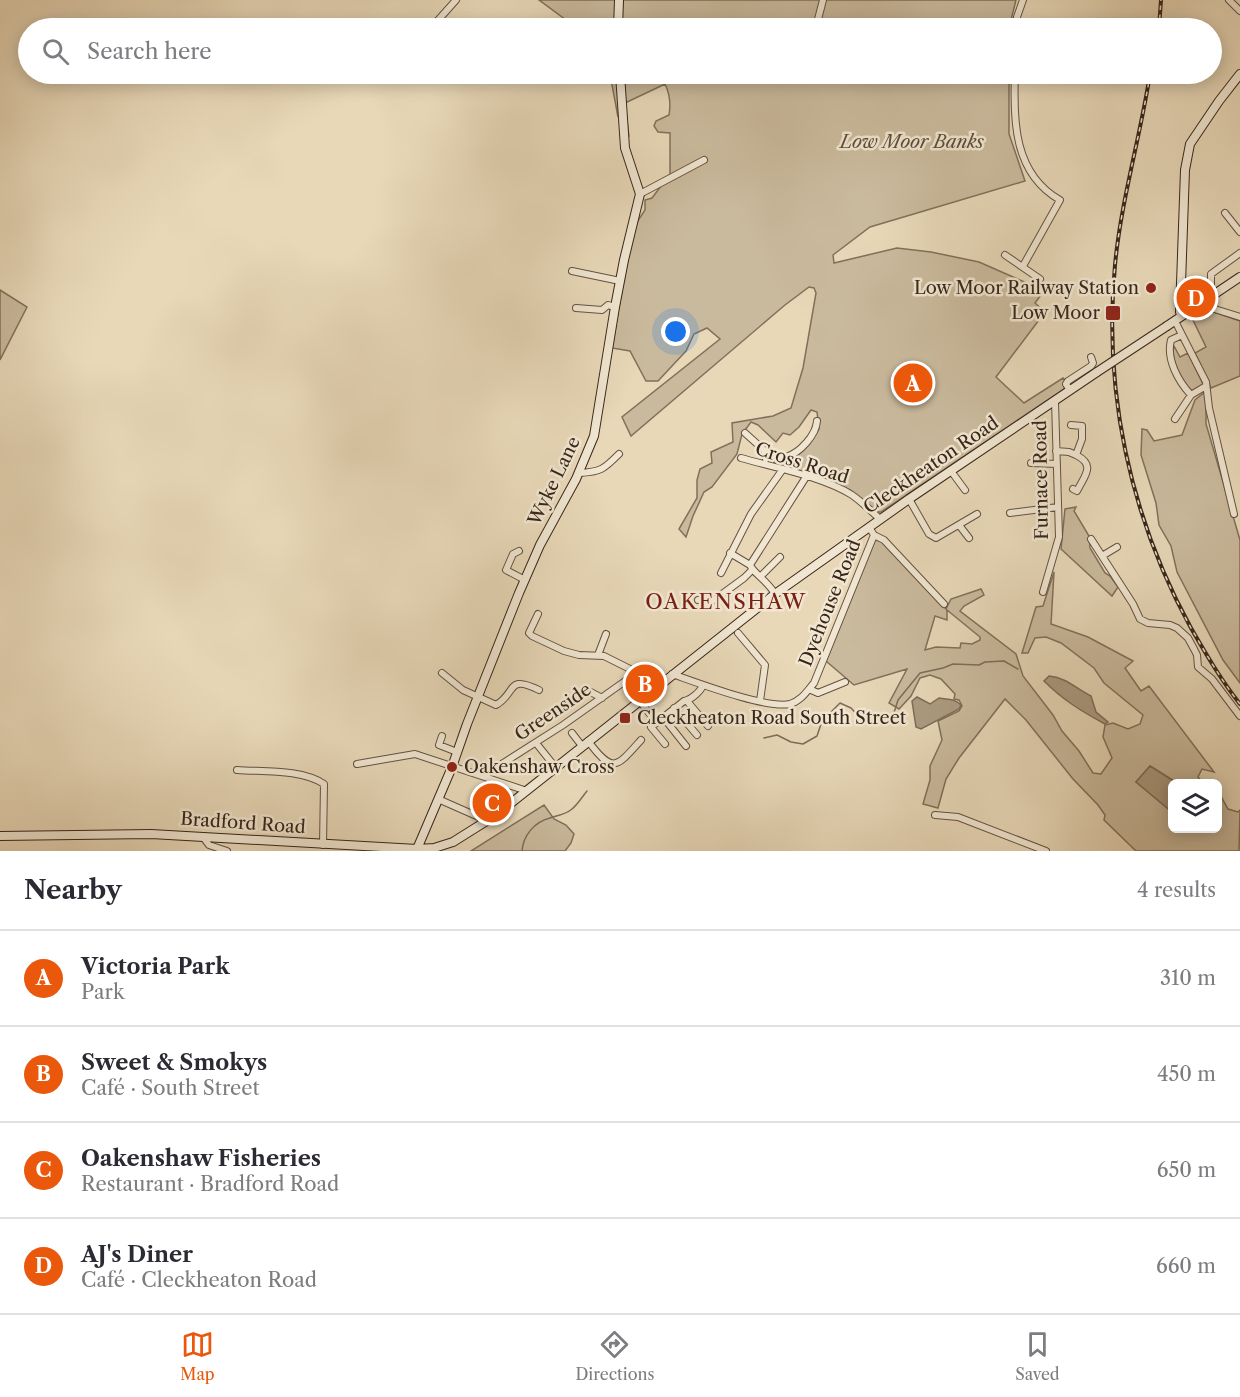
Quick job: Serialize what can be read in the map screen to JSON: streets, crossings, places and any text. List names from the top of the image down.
{
  "streets": {
    "street": [
      "Cross Road",
      "Cleckheaton Road",
      "Furnace Road",
      "Wyke Lane",
      "Dyehouse Road",
      "Greenside",
      "Bradford Road"
    ]
  },
  "crossings": [
    ["Cross Road", "Cleckheaton Road"],
    ["Cleckheaton Road", "Furnace Road"],
    ["Cleckheaton Road", "Dyehouse Road"],
    ["Cleckheaton Road", "Bradford Road"],
    ["Wyke Lane", "Bradford Road"]
  ],
  "districts": ["OAKENSHAW"],
  "parks": ["Low Moor Banks"],
  "places": {
    "other": ["Low Moor Railway Station", "Oakenshaw Cross"],
    "transit": ["Low Moor", "Cleckheaton Road South Street"]
  },
  "page": {
    "search": "Search here",
    "pins": [
      "D",
      "A",
      "B",
      "C"
    ],
    "heading": ["Nearby", "4 results"],
    "list": [
      {
        "mark": "A",
        "name": "Victoria Park",
        "note": "Park",
        "value": "310 m"
      },
      {
        "mark": "B",
        "name": "Sweet & Smokys",
        "note": "Café · South Street",
        "value": "450 m"
      },
      {
        "mark": "C",
        "name": "Oakenshaw Fisheries",
        "note": "Restaurant · Bradford Road",
        "value": "650 m"
      },
      {
        "mark": "D",
        "name": "AJ's Diner",
        "note": "Café · Cleckheaton Road",
        "value": "660 m"
      }
    ],
    "nav": ["Map", "Directions", "Saved"]
  }
}
